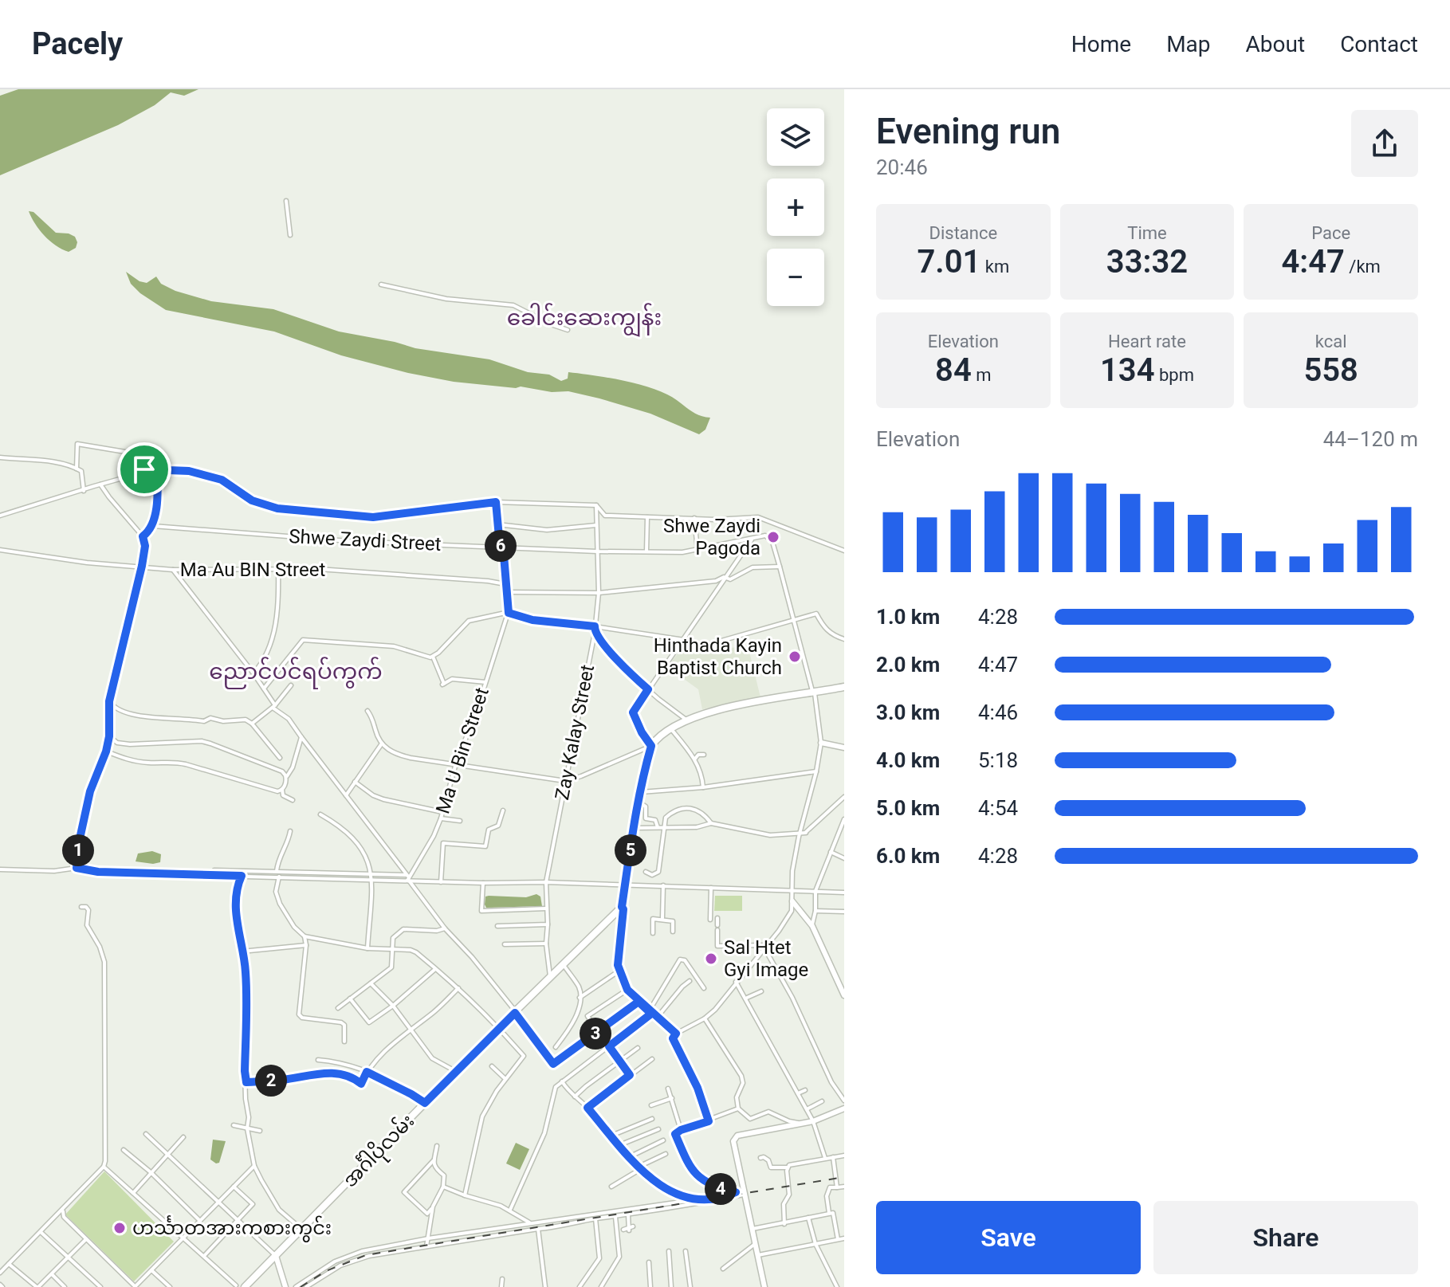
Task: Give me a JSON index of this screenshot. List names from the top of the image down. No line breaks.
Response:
{"streets":{"main road":["အင်္ဂါပိုလမ်း"],"street":["Shwe Zaydi Street","Ma Au BIN Street","Zay Kalay Street","Ma U Bin Street"]},"crossings":[["Shwe Zaydi Street","Zay Kalay Street"],["Shwe Zaydi Street","Ma U Bin Street"],["Ma Au BIN Street","Ma U Bin Street"],["Zay Kalay Street","အင်္ဂါပိုလမ်း"]],"districts":["ခေါင်းဆေးကျွန်း","ညောင်ပင်ရပ်ကွက်"],"places":["Shwe Zaydi Pagoda","Hinthada Kayin Baptist Church","Sal Htet Gyi Image","ဟင်္သာတအားကစားကွင်း"],"page":{"header":"Pacely","nav":["Home","Map","About","Contact"],"heading":["Evening run","20:46"],"map_buttons":["+","−"],"stats":[["Distance","7.01 km"],["Time","33:32"],["Pace","4:47 /km"],["Elevation","84 m"],["Heart rate","134 bpm"],["kcal","558"]],"chart":["Elevation","44–120 m"],"pins":["6","1","5","3","2","4"],"list":[{"name":"1.0 km","note":"4:28"},{"name":"2.0 km","note":"4:47"},{"name":"3.0 km","note":"4:46"},{"name":"4.0 km","note":"5:18"},{"name":"5.0 km","note":"4:54"},{"name":"6.0 km","note":"4:28"}],"buttons":["Save","Share"]}}
